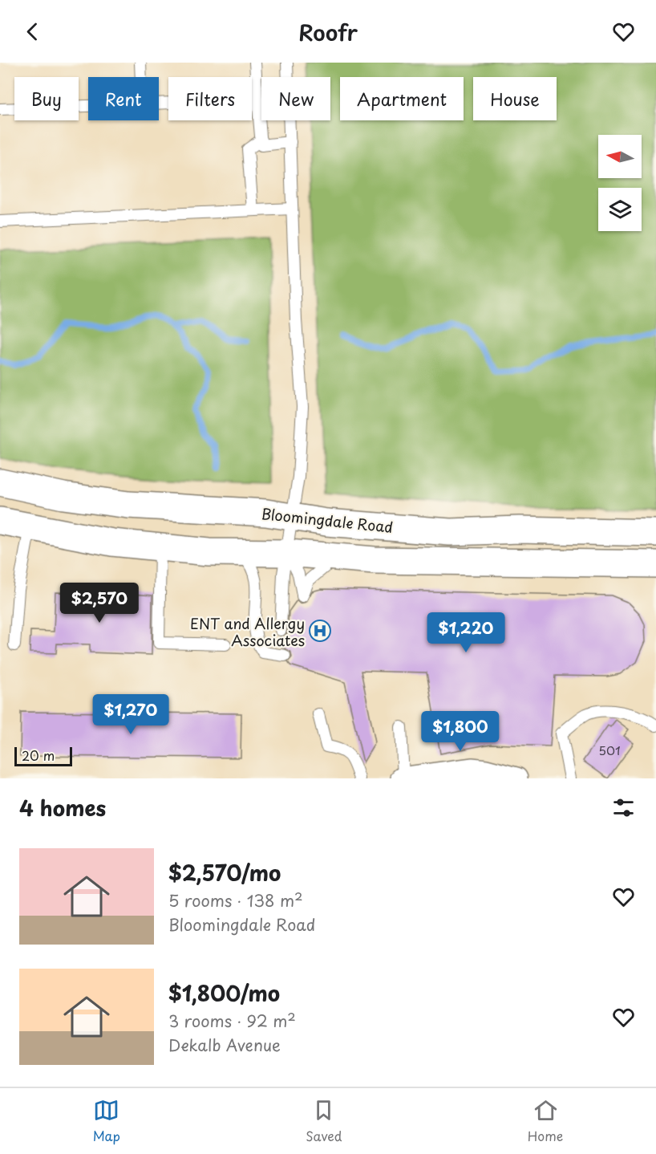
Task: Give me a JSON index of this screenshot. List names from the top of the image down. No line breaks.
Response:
{"streets":{"main road":["Bloomingdale Road"]},"places":{"hospital":["ENT and Allergy Associates"]},"house_numbers":["501"],"scale_bar":"20 m","north":"left","page":{"header":"Roofr","chip":["Buy","Rent","Filters","New","Apartment","House"],"price":["$2,570","$1,220","$1,270","$1,800"],"scale":"20 m","heading":"4 homes","list":[{"name":"$2,570/mo","note":"5 rooms · 138 m² · Bloomingdale Road"},{"name":"$1,800/mo","note":"3 rooms · 92 m² · Dekalb Avenue"}],"tabs":["Map","Saved","Home"]}}
